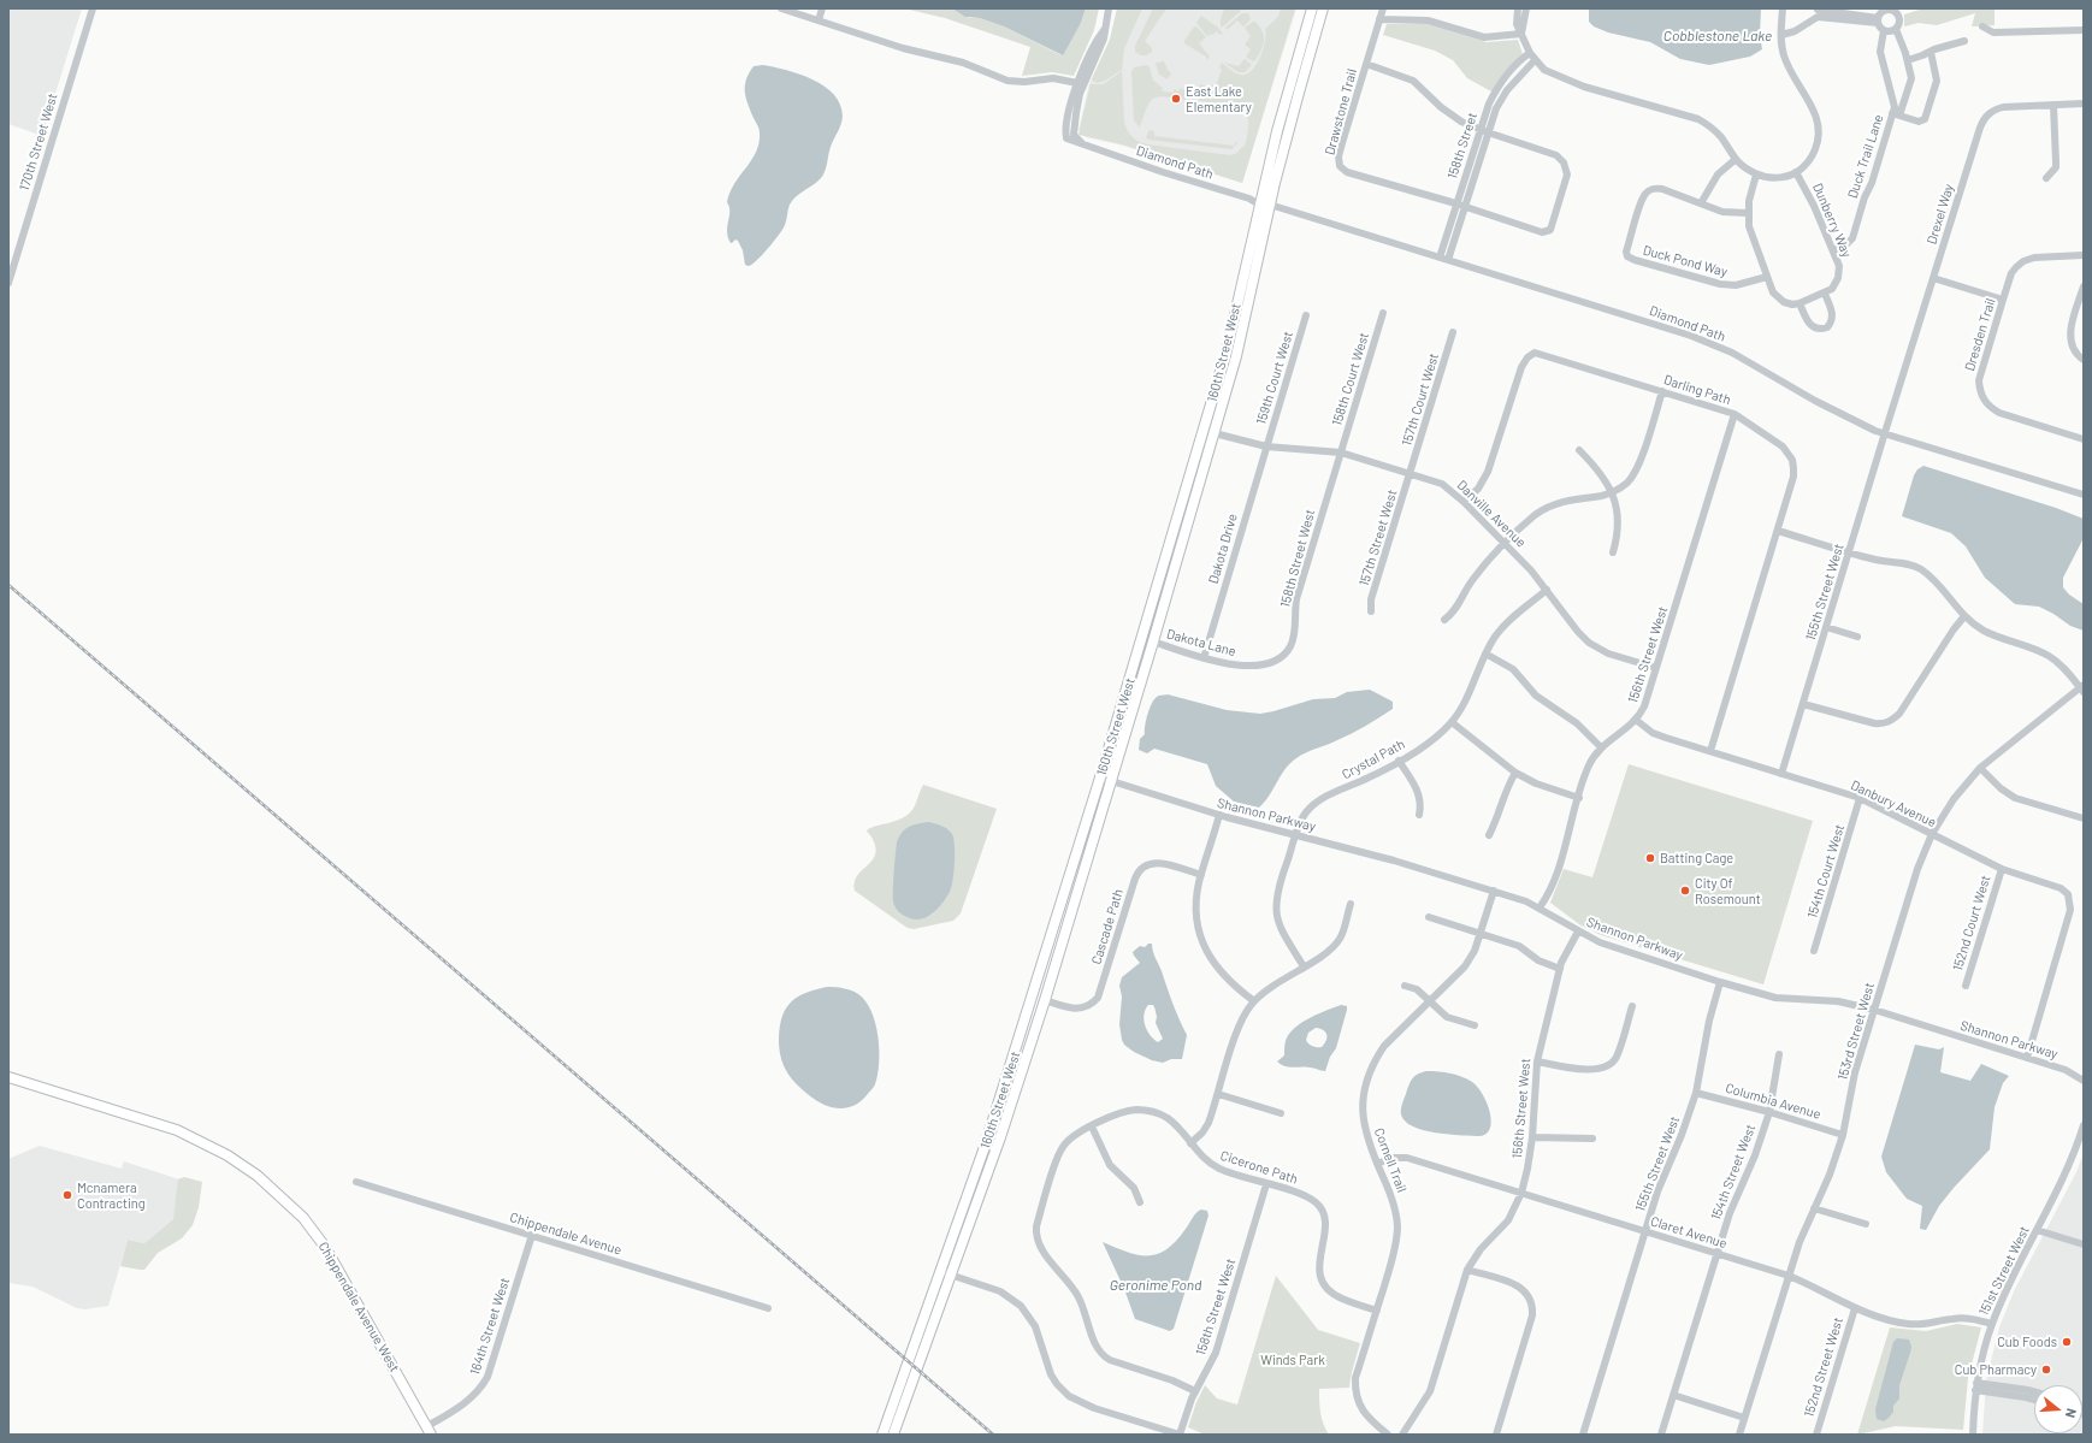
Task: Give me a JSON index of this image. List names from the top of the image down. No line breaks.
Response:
{"streets":{"main road":["160th Street West","Chippendale Avenue West"],"street":["Drawstone Trail","170th Street West","158th Street","Duck Trail Lane","Diamond Path","Drexel Way","Dunberry Way","Duck Pond Way","Dresden Trail","159th Court West","158th Court West","Darling Path","157th Court West","Danville Avenue","157th Street West","Dakota Drive","158th Street West","155th Street West","Dakota Lane","156th Street West","Crystal Path","Danbury Avenue","Shannon Parkway","154th Court West","152nd Court West","Cascade Path","153rd Street West","Columbia Avenue","Cornell Trail","Cicerone Path","154th Street West","Claret Avenue","Chippendale Avenue","151st Street West","164th Street West","152nd Street West"]},"crossings":[["Drawstone Trail","158th Street"],["158th Street","Diamond Path"],["Duck Trail Lane","Dunberry Way"],["Diamond Path","160th Street West"],["Diamond Path","155th Street West"],["Drexel Way","155th Street West"],["160th Street West","Danville Avenue"],["160th Street West","Dakota Lane"],["160th Street West","Shannon Parkway"],["160th Street West","Cascade Path"],["159th Court West","Danville Avenue"],["159th Court West","Dakota Drive"],["158th Court West","Danville Avenue"],["158th Court West","158th Street West"],["Darling Path","Danville Avenue"],["Darling Path","156th Street West"],["Darling Path","Danbury Avenue"],["157th Court West","Danville Avenue"],["157th Court West","157th Street West"],["Danville Avenue","157th Street West"],["Danville Avenue","Dakota Drive"],["Danville Avenue","158th Street West"],["Danville Avenue","156th Street West"],["Danville Avenue","Crystal Path"],["Dakota Drive","Dakota Lane"],["158th Street West","Dakota Lane"],["158th Street West","Cicerone Path"],["155th Street West","Danbury Avenue"],["155th Street West","Shannon Parkway"],["155th Street West","Columbia Avenue"],["155th Street West","Claret Avenue"],["156th Street West","Danbury Avenue"],["156th Street West","Shannon Parkway"],["156th Street West","Claret Avenue"],["Crystal Path","Shannon Parkway"],["Danbury Avenue","Shannon Parkway"],["Danbury Avenue","154th Court West"],["Danbury Avenue","152nd Court West"],["Danbury Avenue","153rd Street West"],["Shannon Parkway","153rd Street West"],["Shannon Parkway","Cornell Trail"],["153rd Street West","Columbia Avenue"],["153rd Street West","Claret Avenue"],["Columbia Avenue","154th Street West"],["Cornell Trail","Cicerone Path"],["Cornell Trail","Claret Avenue"],["154th Street West","Claret Avenue"],["Claret Avenue","151st Street West"],["Claret Avenue","152nd Street West"],["Chippendale Avenue","164th Street West"],["Chippendale Avenue West","164th Street West"]],"water":["Cobblestone Lake","Geronime Pond"],"parks":["Winds Park"],"places":["East Lake Elementary","Batting Cage","City Of Rosemount","Mcnamera Contracting","Cub Foods","Cub Pharmacy"],"north":"right"}
